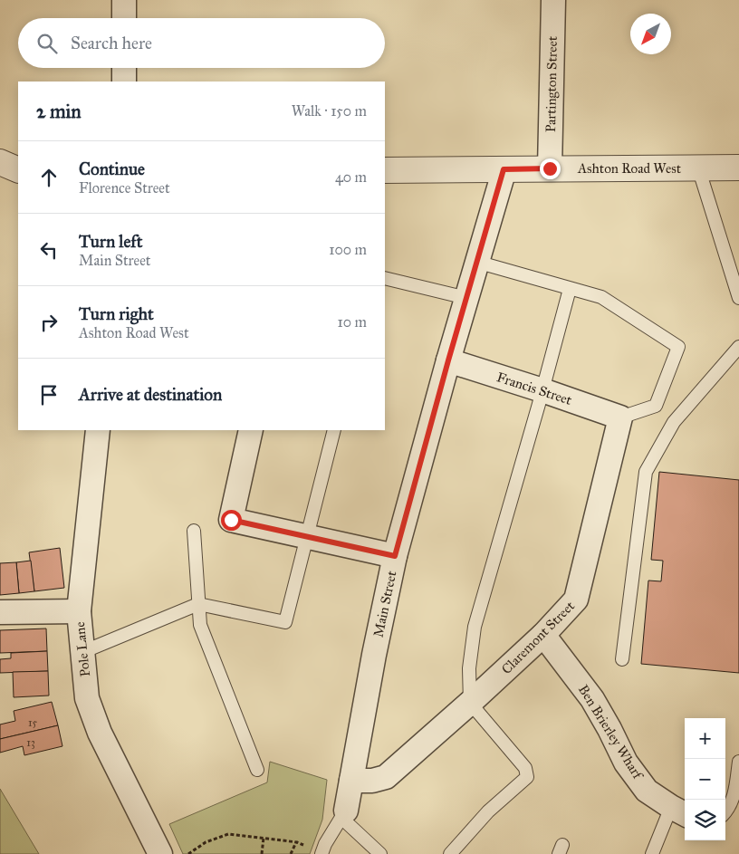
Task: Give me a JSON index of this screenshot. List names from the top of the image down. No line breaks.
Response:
{"streets":{"street":["Partington Street","Ashton Road West","Francis Street","Main Street","Claremont Street","Pole Lane","Ben Brierley Wharf"]},"crossings":[["Partington Street","Ashton Road West"],["Ashton Road West","Main Street"],["Francis Street","Main Street"],["Francis Street","Claremont Street"],["Main Street","Claremont Street"],["Claremont Street","Ben Brierley Wharf"]],"house_numbers":["15","13"],"north":"bottom left","page":{"search":"Search here","heading":["2 min","Walk · 150 m"],"list":[["Continue","Florence Street","40 m"],["Turn left","Main Street","100 m"],["Turn right","Ashton Road West","10 m"],"Arrive at destination"],"map_buttons":["+","−"]}}
